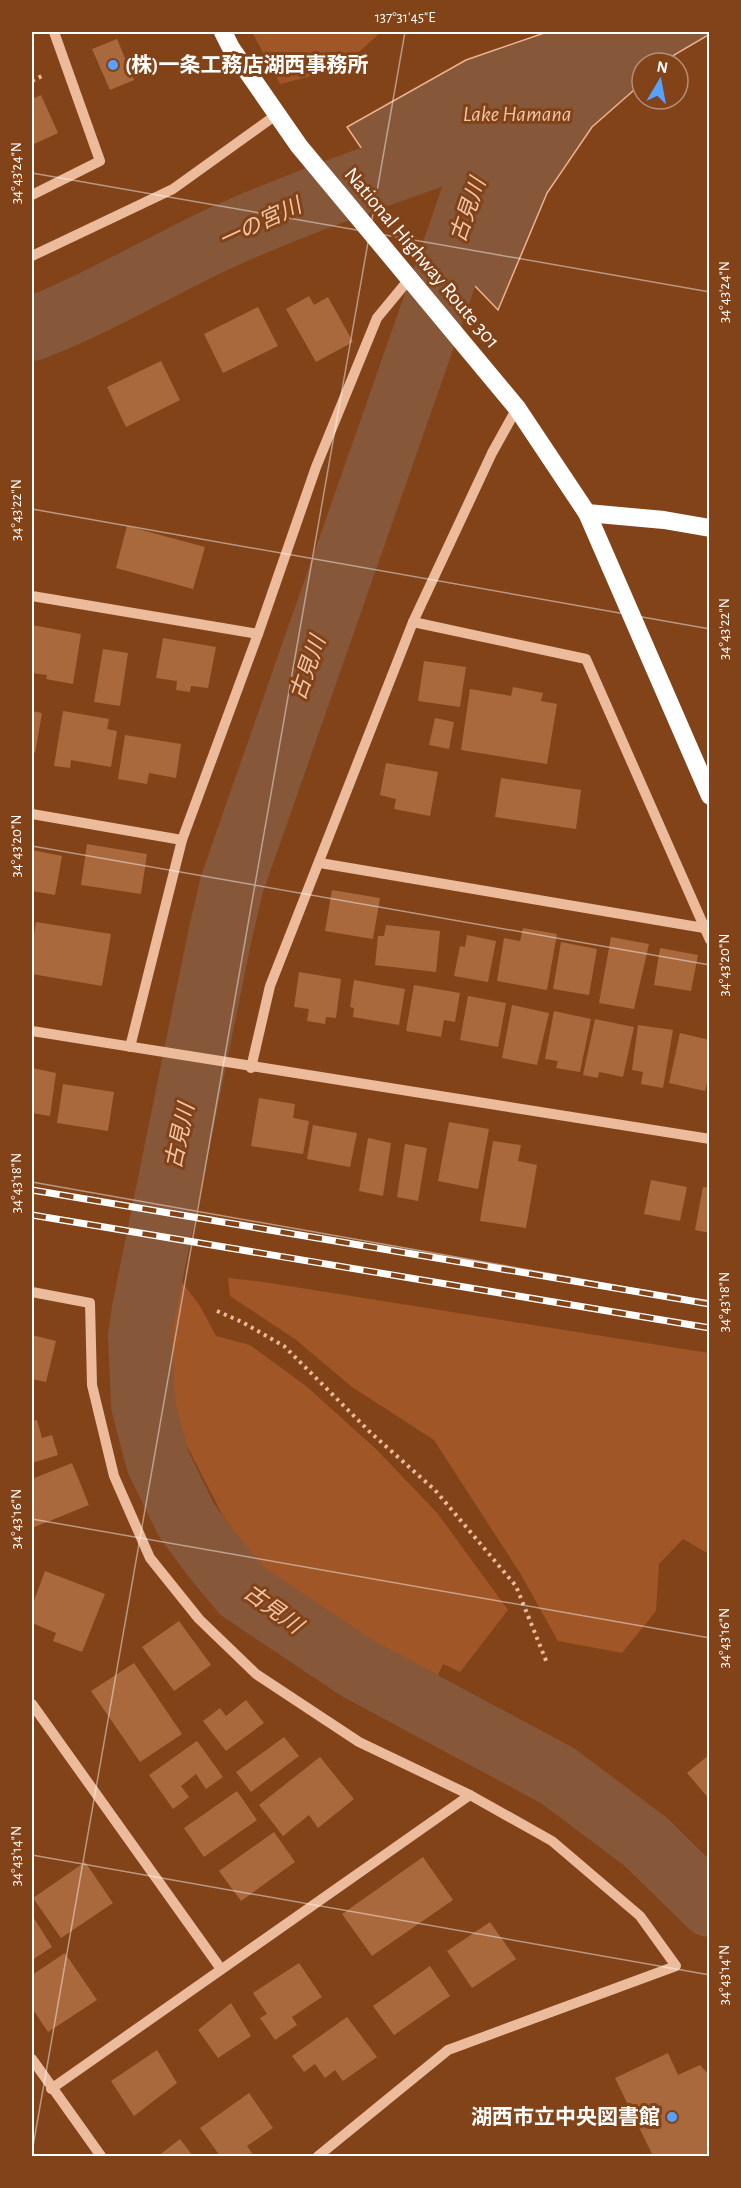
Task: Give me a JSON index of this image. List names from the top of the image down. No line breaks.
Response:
{"streets":{"highway":["National Highway Route 301"]},"water":["Lake Hamana","古見川","一の宮川"],"places":["(株)一条工務店湖西事務所","湖西市立中央図書館"],"north":"top","coordinates":["137°31'45\"E","34°43'24\"N","34°43'22\"N","34°43'20\"N","34°43'18\"N","34°43'16\"N","34°43'14\"N"]}
